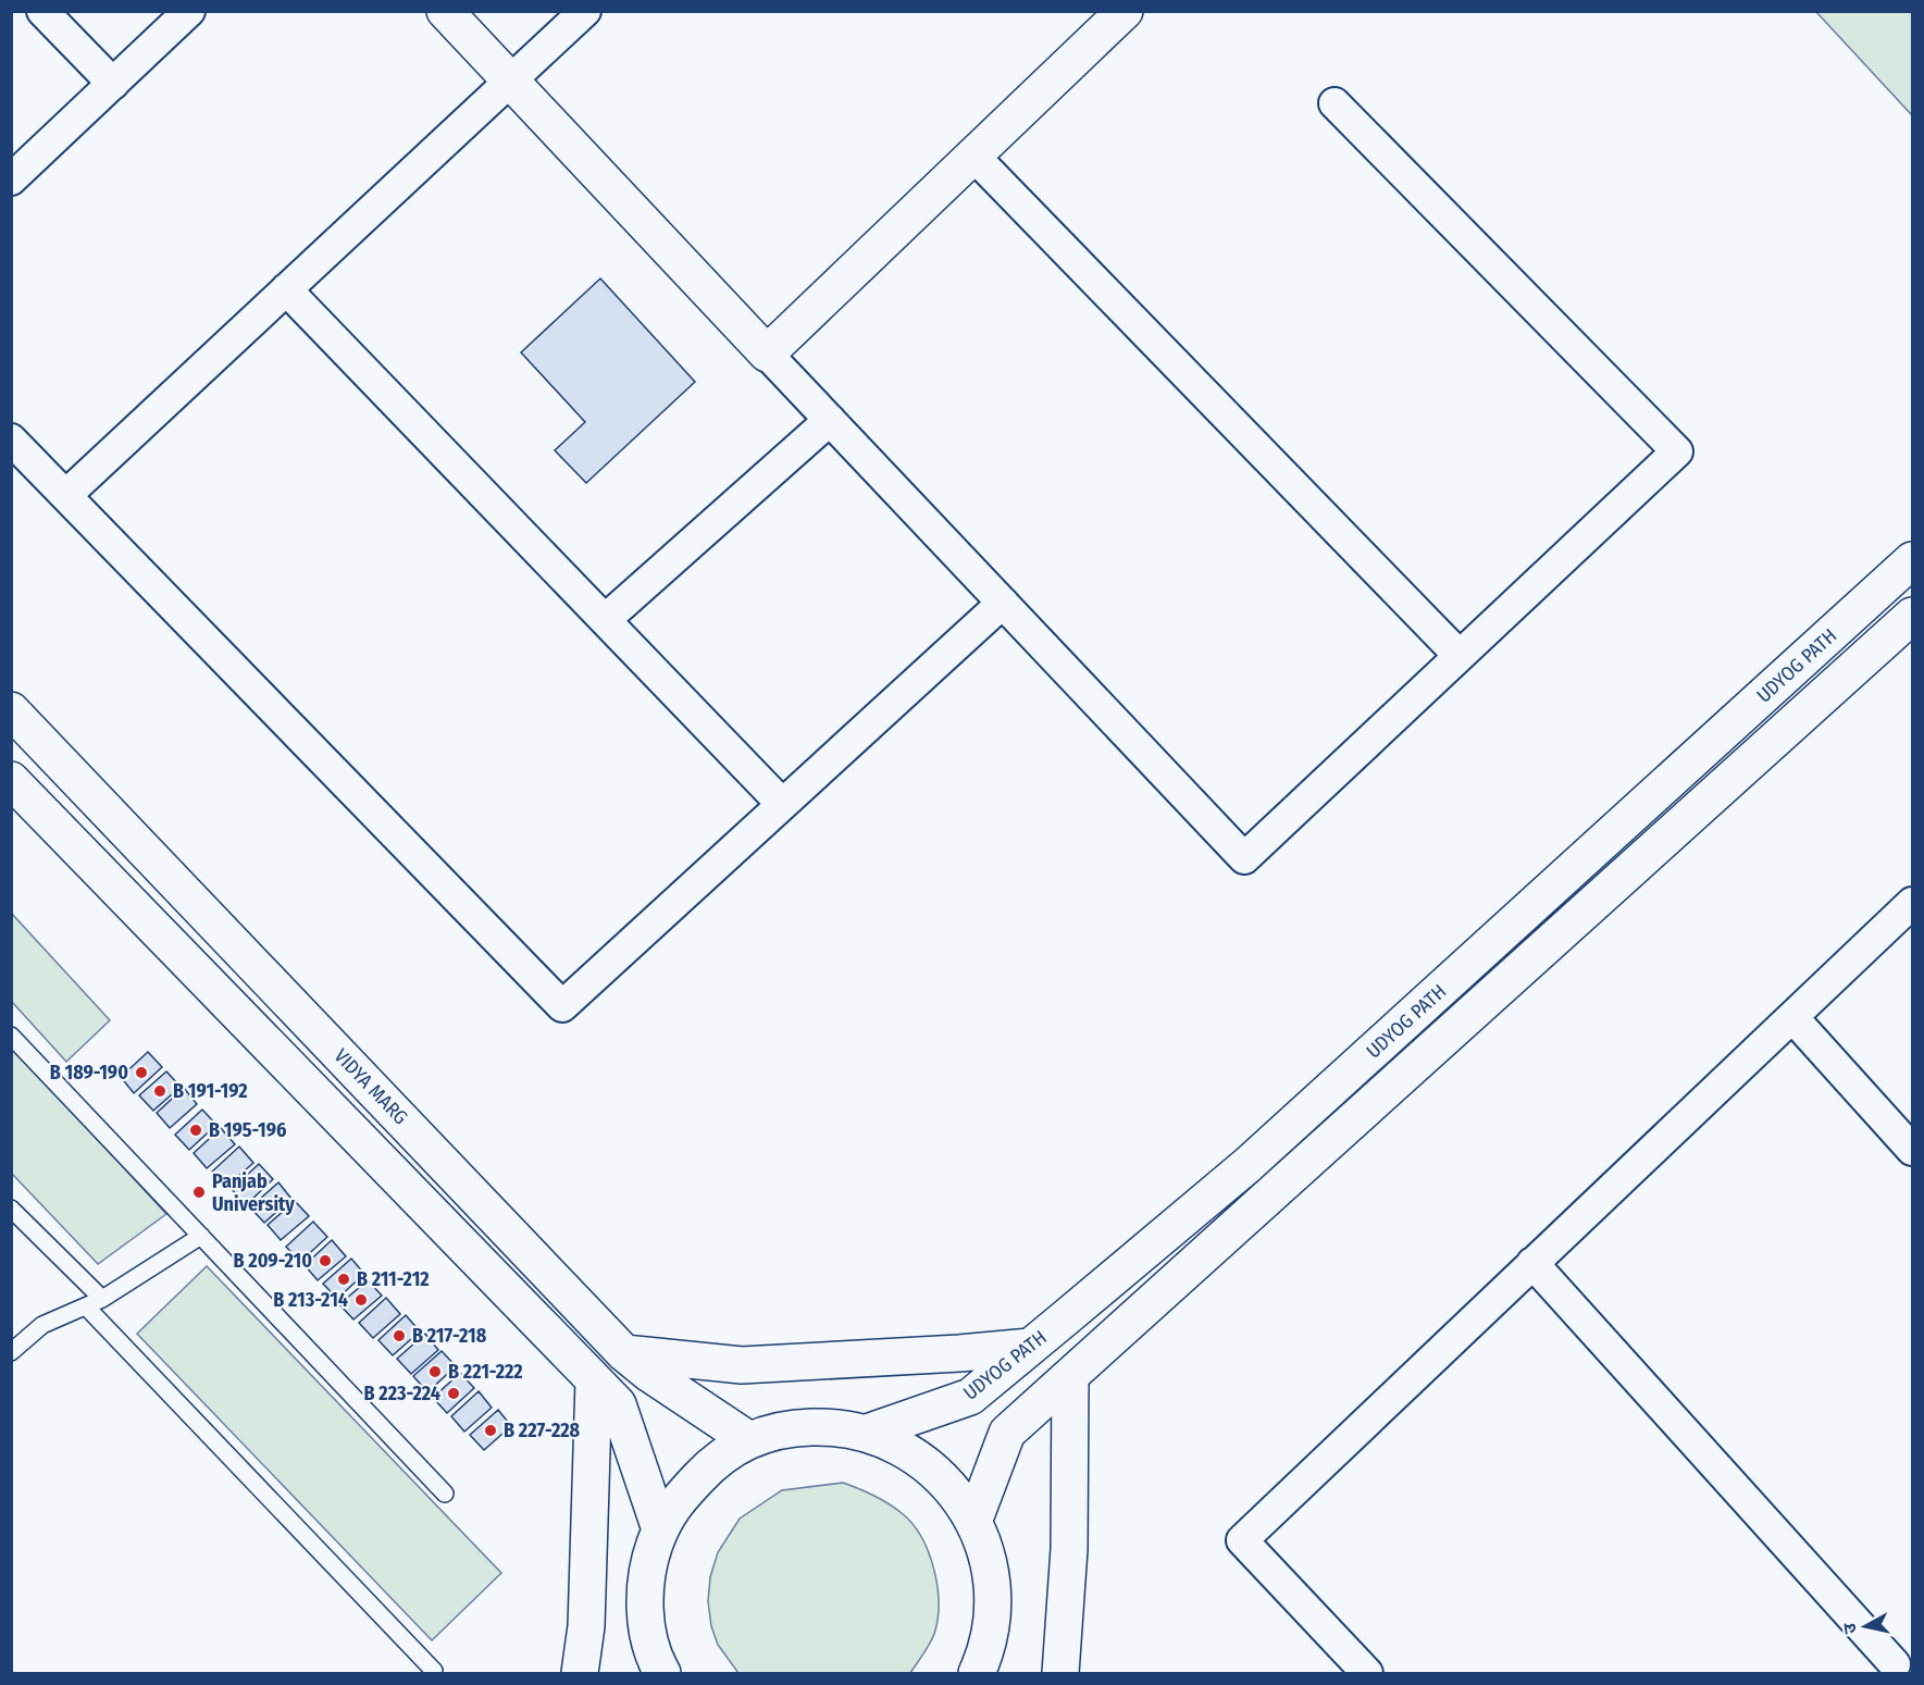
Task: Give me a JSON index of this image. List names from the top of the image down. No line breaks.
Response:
{"streets":{"main road":["UDYOG PATH","VIDYA MARG"]},"places":["B 189-190","B 191-192","B 195-196","Panjab University","B 209-210","B 211-212","B 213-214","B 217-218","B 221-222","B 223-224","B 227-228"],"north":"left"}
